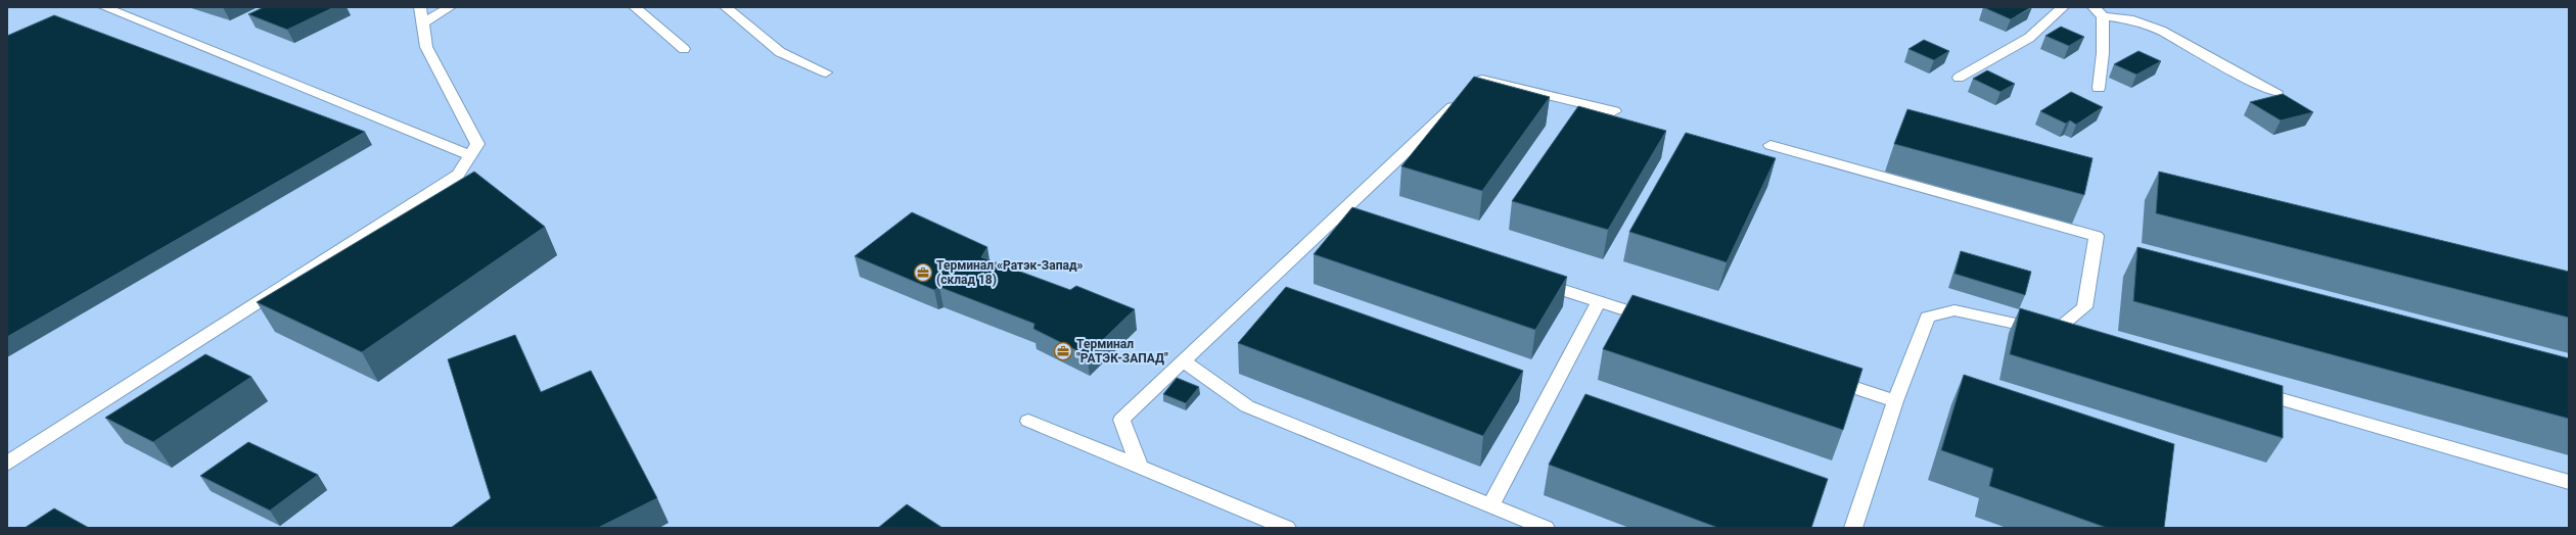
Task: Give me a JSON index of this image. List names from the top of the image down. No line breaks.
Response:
{"places":{"office":["Терминал «Ратэк-Запад» (склад 18)","Терминал \"РАТЭК-ЗАПАД\""]}}
